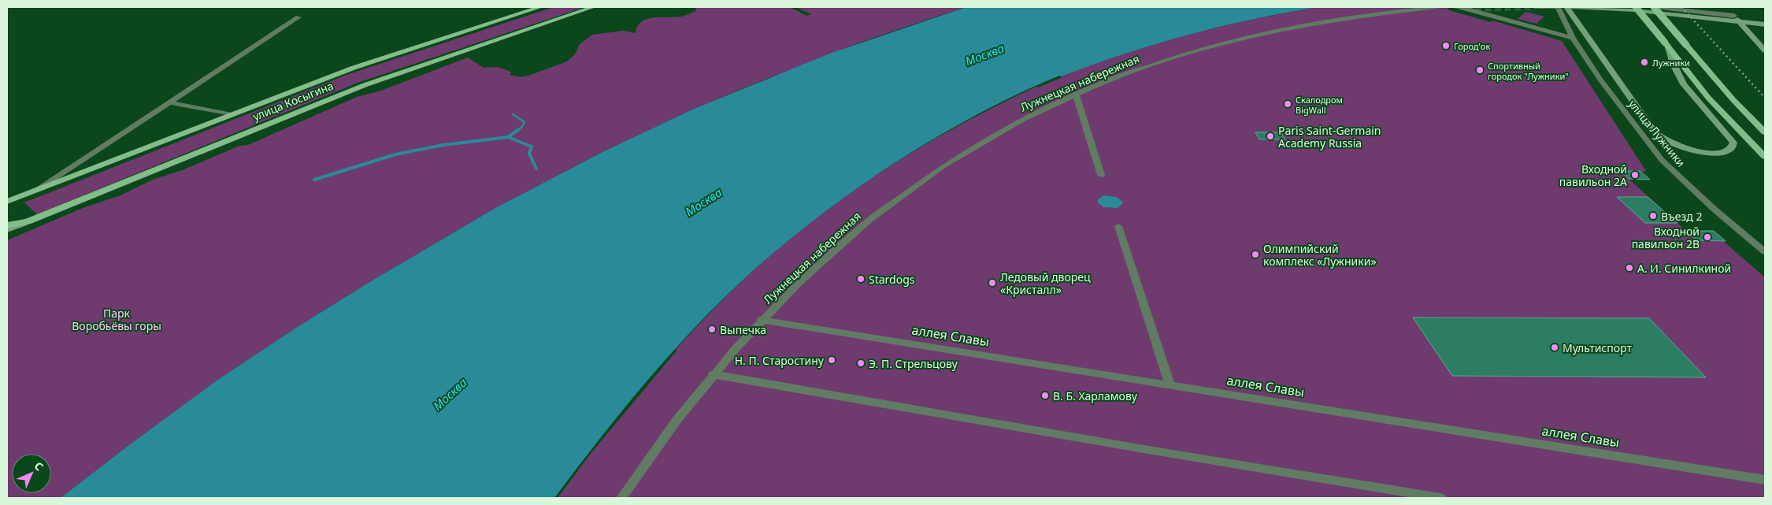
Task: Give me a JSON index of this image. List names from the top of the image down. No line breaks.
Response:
{"streets":{"main road":["улица Косыгина"],"street":["Лужнецкая набережная","улица Лужники","аллея Славы"]},"crossings":[["Лужнецкая набережная","аллея Славы"]],"water":["Москва"],"parks":["Парк Воробьёвы горы"],"places":["Город'ок","Лужники","Спортивный городок \"Лужники\"","Скалодром BigWall","Paris Saint-Germain Academy Russia","Входной павильон 2A","Въезд 2","Входной павильон 2B","Олимпийский комплекс «Лужники»","А. И. Синилкиной","Stardogs","Ледовый дворец «Кристалл»","Выпечка","Мультиспорт","Н. П. Старостину","Э. П. Стрельцову","В. Б. Харламову"],"north":"top right"}
